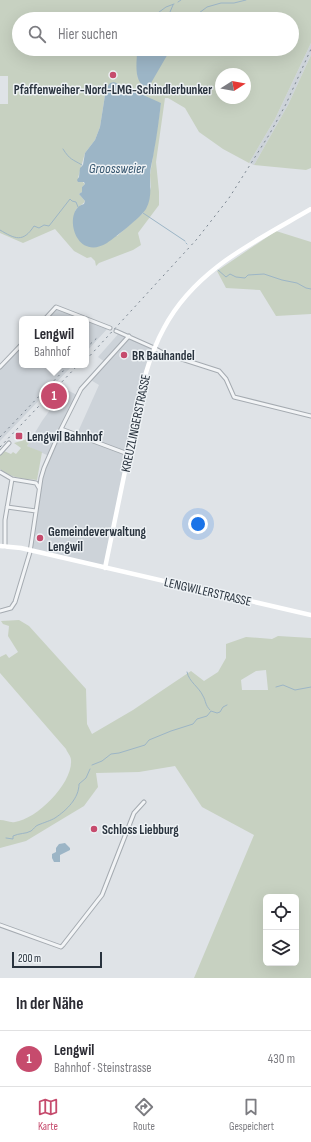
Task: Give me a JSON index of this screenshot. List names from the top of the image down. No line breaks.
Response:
{"streets":{"street":["KREUZLINGERSTRASSE","LENGWILERSTRASSE"]},"crossings":[["KREUZLINGERSTRASSE","LENGWILERSTRASSE"]],"water":["Groossweier"],"places":{"other":["Pfaffenweiher-Nord-LMG-Schindlerbunker","BR Bauhandel","Gemeindeverwaltung Lengwil","Schloss Liebburg"],"transit":["Lengwil Bahnhof"]},"scale_bar":"200 m","north":"right","page":{"search":"Hier suchen","popup":["Lengwil","Bahnhof"],"pins":"1","scale":"200 m","heading":"In der Nähe","list":[{"mark":"1","name":"Lengwil","note":"Bahnhof · Steinstrasse","value":"430 m"}],"nav":["Karte","Route","Gespeichert"]}}
